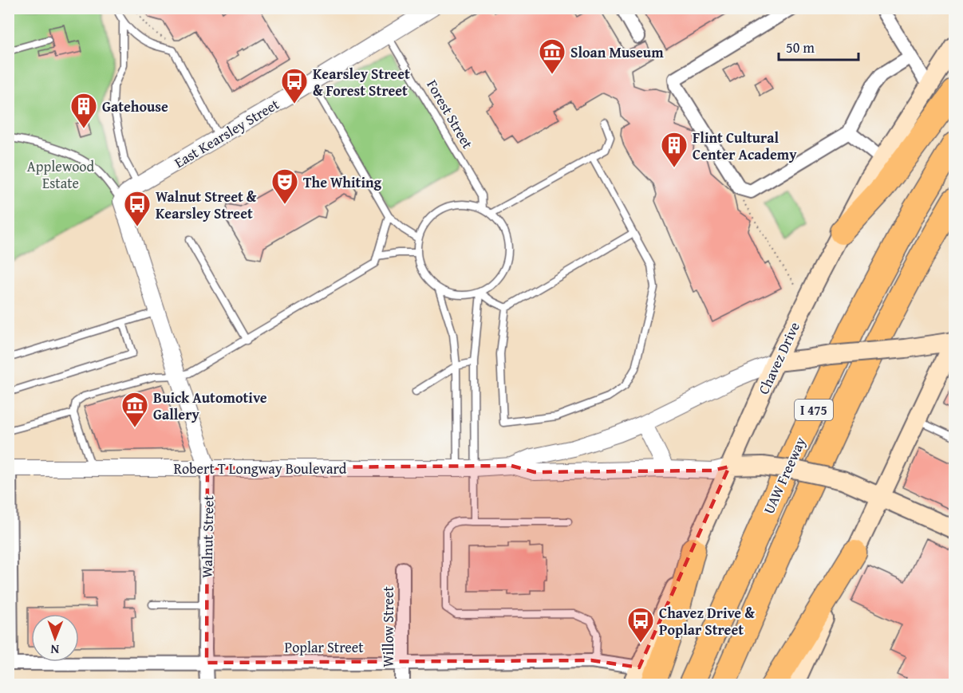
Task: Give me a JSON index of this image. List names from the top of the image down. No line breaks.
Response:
{"streets":{"highway":["I 475","UAW Freeway"],"main road":["Chavez Drive","Robert T Longway Boulevard"],"street":["East Kearsley Street","Walnut Street","Willow Street","Poplar Street"],"lane":["Forest Street"]},"crossings":[["Forest Street","East Kearsley Street"],["East Kearsley Street","Walnut Street"],["Chavez Drive","Robert T Longway Boulevard"],["Robert T Longway Boulevard","Walnut Street"],["Walnut Street","Poplar Street"],["Willow Street","Poplar Street"]],"parks":["Applewood Estate"],"places":{"museum":["Sloan Museum","Buick Automotive Gallery"],"bus stop":["Kearsley Street & Forest Street","Walnut Street & Kearsley Street","Chavez Drive & Poplar Street"],"building":["Gatehouse","Flint Cultural Center Academy"],"theatre":["The Whiting"]},"scale_bar":"50 m","north":"bottom"}
